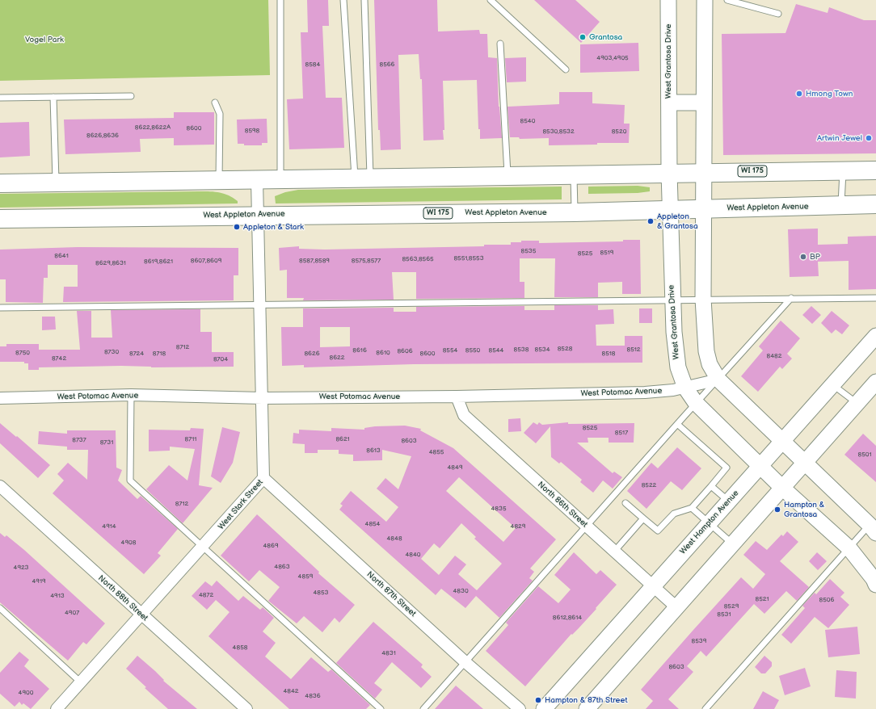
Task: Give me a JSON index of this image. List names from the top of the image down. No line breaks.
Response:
{"streets":{"main road":["WI 175","West Appleton Avenue"],"street":["West Grantosa Drive","West Potomac Avenue","West Stark Street","North 86th Street","West Hampton Avenue","North 87th Street","North 88th Street"]},"crossings":[["West Grantosa Drive","WI 175"],["West Grantosa Drive","West Appleton Avenue"],["West Grantosa Drive","West Potomac Avenue"],["West Grantosa Drive","West Hampton Avenue"],["WI 175","West Stark Street"],["West Appleton Avenue","West Stark Street"],["West Potomac Avenue","West Stark Street"],["West Potomac Avenue","North 86th Street"],["West Stark Street","North 87th Street"],["West Stark Street","North 88th Street"],["North 86th Street","West Hampton Avenue"]],"parks":["Vogel Park"],"places":["Grantosa","Hmong Town","Artwin Jewel","Appleton & Grantosa","Appleton & Stark","BP","Hampton & Grantosa","Hampton & 87th Street"],"house_numbers":["4903,4905","8584","8566","8540","8622,8622A","8600","8598","8530,8532","8520","8626,8636","8535","8519","8525","8641","8551,8553","8563,8565","8607,8609","8587,8589","8575,8577","8619,8621","8629,8631","8712","8528","8538","8534","8512","8616","8554","8550","8544","8606","8730","8750","8610","8724","8718","8626","8600","8518","8482","8622","8742","8704","8525","8517","8711","8621","8737","8603","8731","8613","4855","8501","4849","8522","8712","4835","4854","4914","4829","4848","4908","4869","4840","4863","4923","4859","4919","4830","4853","4872","4913","8521","8506","8529","4907","8531","8612,8614","8539","4858","4831","8603","4842","4900","4836"]}
